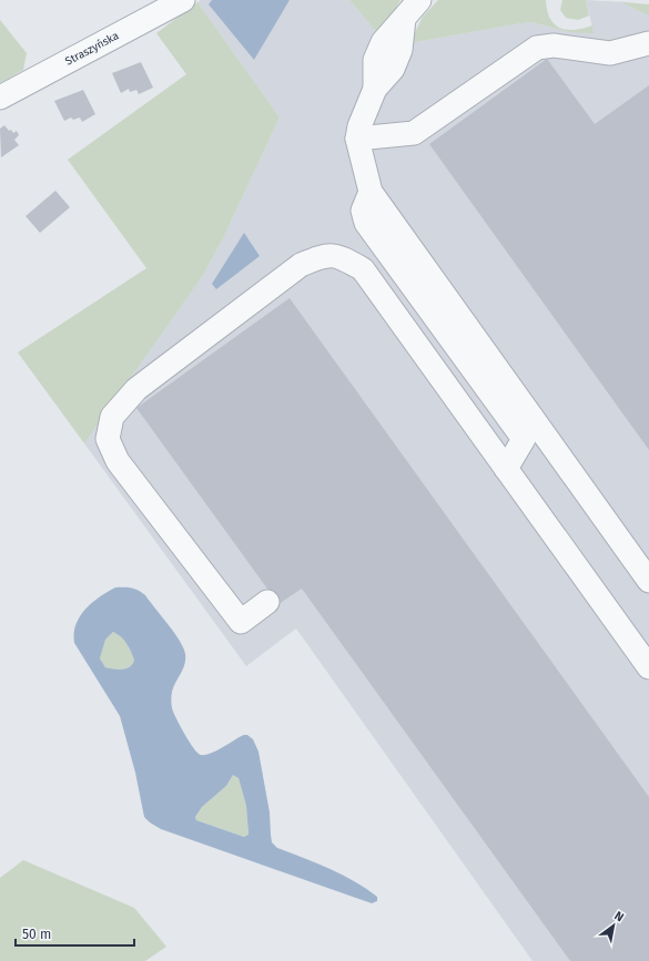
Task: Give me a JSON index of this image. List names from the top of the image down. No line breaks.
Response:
{"streets":{"street":["Straszyńska"]},"scale_bar":"50 m","north":"top right"}
